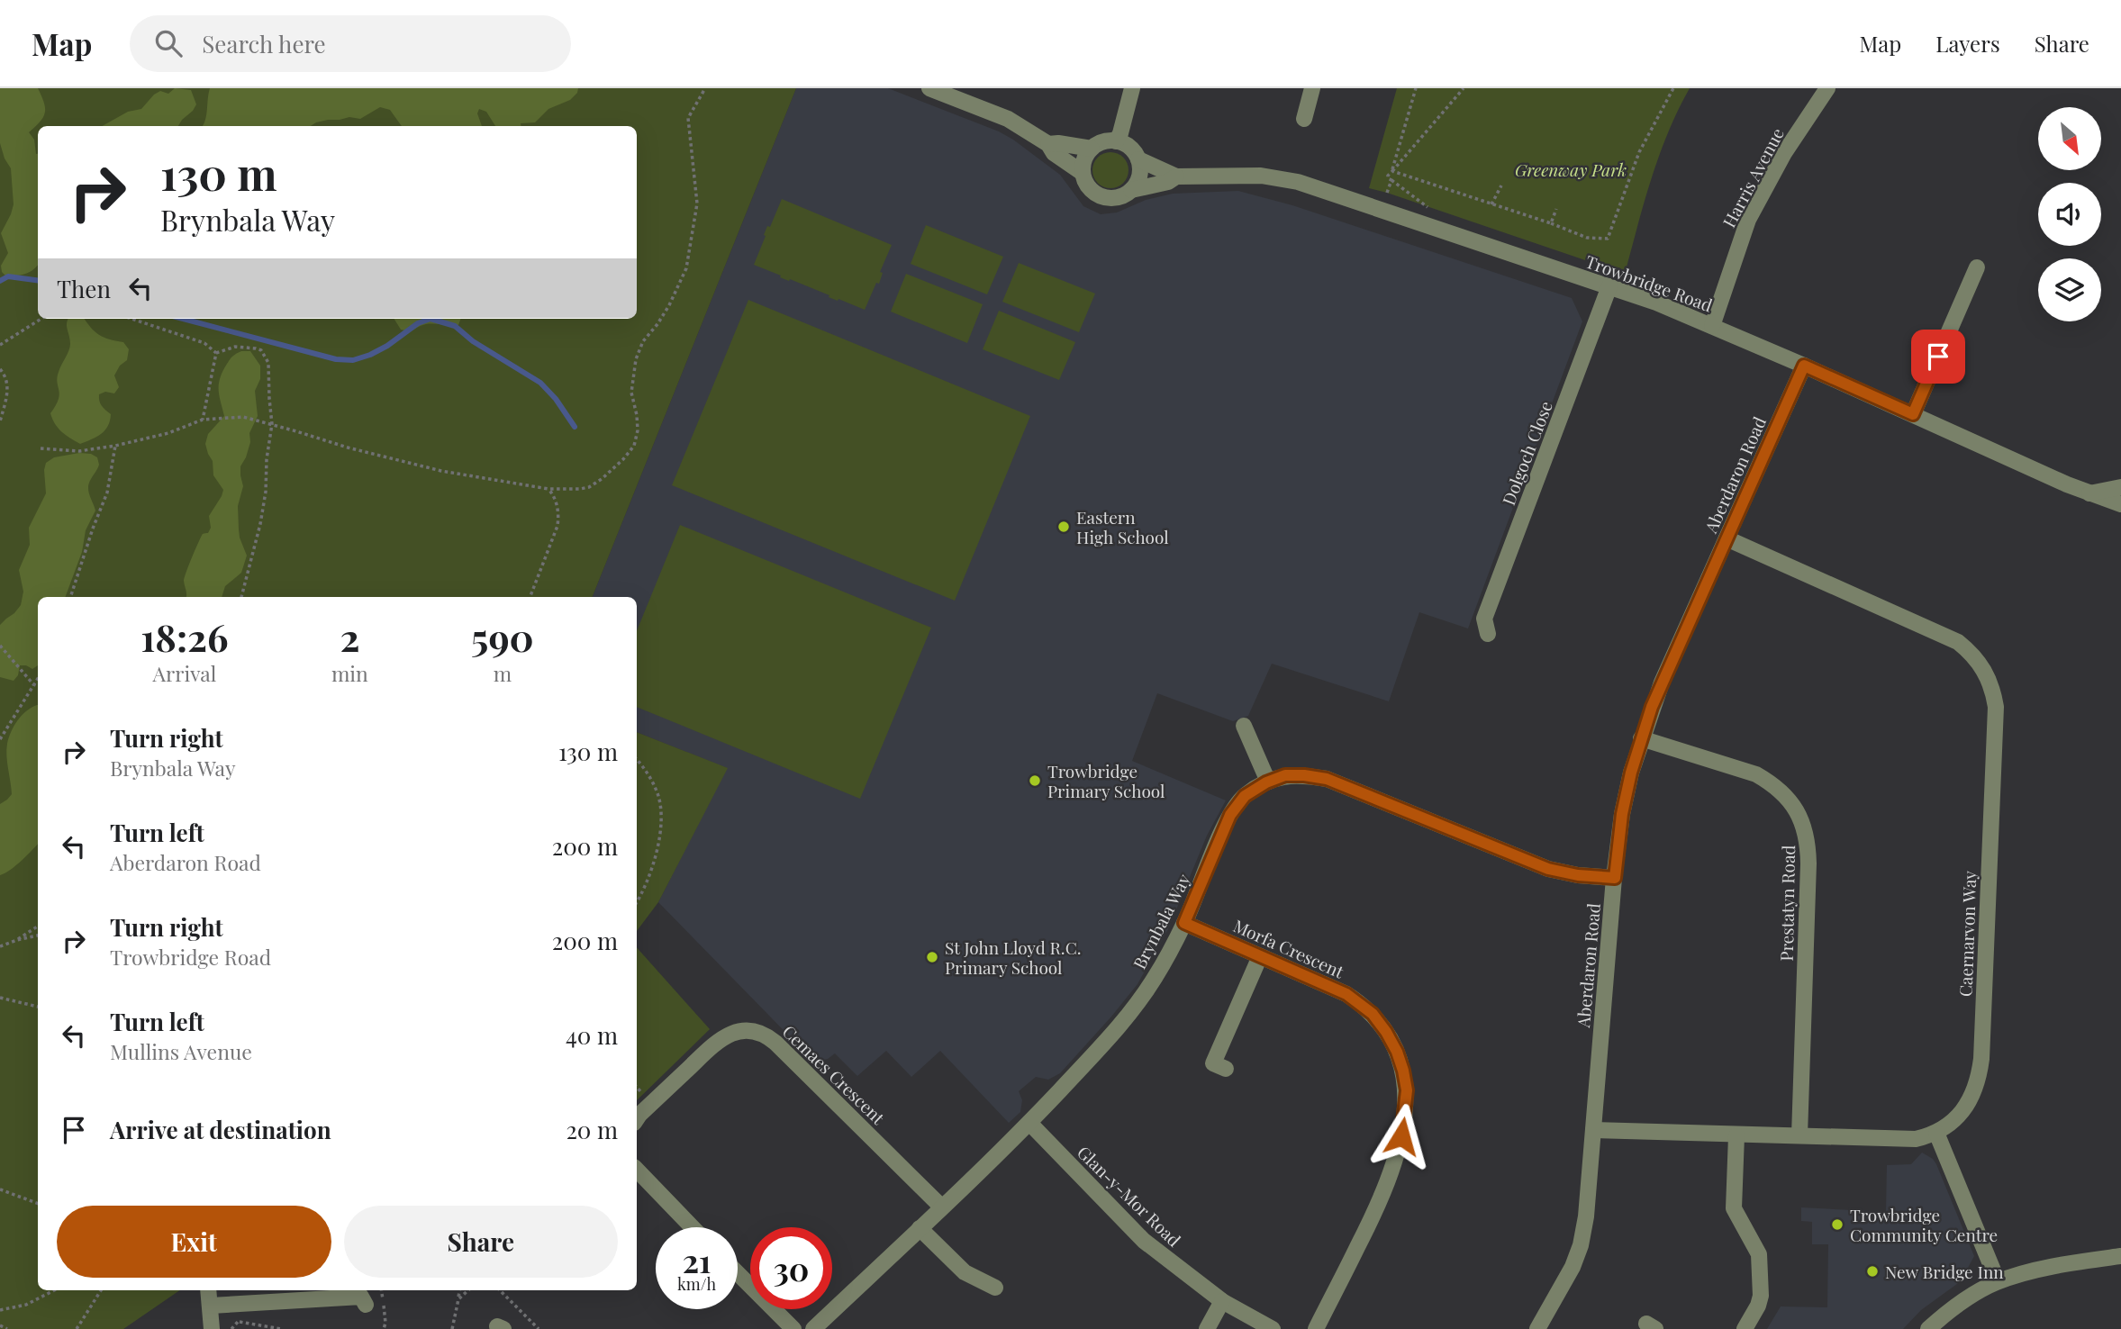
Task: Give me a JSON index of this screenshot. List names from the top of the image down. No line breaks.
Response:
{"streets":{"street":["Harris Avenue","Trowbridge Road","Dolgoch Close","Aberdaron Road","Prestatyn Road","Brynbala Way","Caernarvon Way","Morfa Crescent","Cemaes Crescent","Glan-y-Mor Road"]},"crossings":[["Harris Avenue","Trowbridge Road"],["Trowbridge Road","Dolgoch Close"],["Trowbridge Road","Aberdaron Road"],["Aberdaron Road","Prestatyn Road"],["Aberdaron Road","Brynbala Way"],["Aberdaron Road","Caernarvon Way"],["Prestatyn Road","Caernarvon Way"],["Brynbala Way","Morfa Crescent"],["Brynbala Way","Cemaes Crescent"],["Brynbala Way","Glan-y-Mor Road"]],"parks":["Greenway Park"],"places":["Eastern High School","Trowbridge Primary School","St John Lloyd R.C. Primary School","Trowbridge Community Centre","New Bridge Inn"],"north":"bottom right","page":{"header":"Map","search":"Search here","nav":["Map","Layers","Share"],"turn":["130 m","Brynbala Way"],"then":"Then","eta":["18:26","Arrival","2","min","590","m"],"list":[{"name":"Turn right","note":"Brynbala Way","value":"130 m"},{"name":"Turn left","note":"Aberdaron Road","value":"200 m"},{"name":"Turn right","note":"Trowbridge Road","value":"200 m"},{"name":"Turn left","note":"Mullins Avenue","value":"40 m"},{"name":"Arrive at destination","value":"20 m"}],"buttons":["Exit","Share"],"speed":"21 km/h","limit":"30"}}
